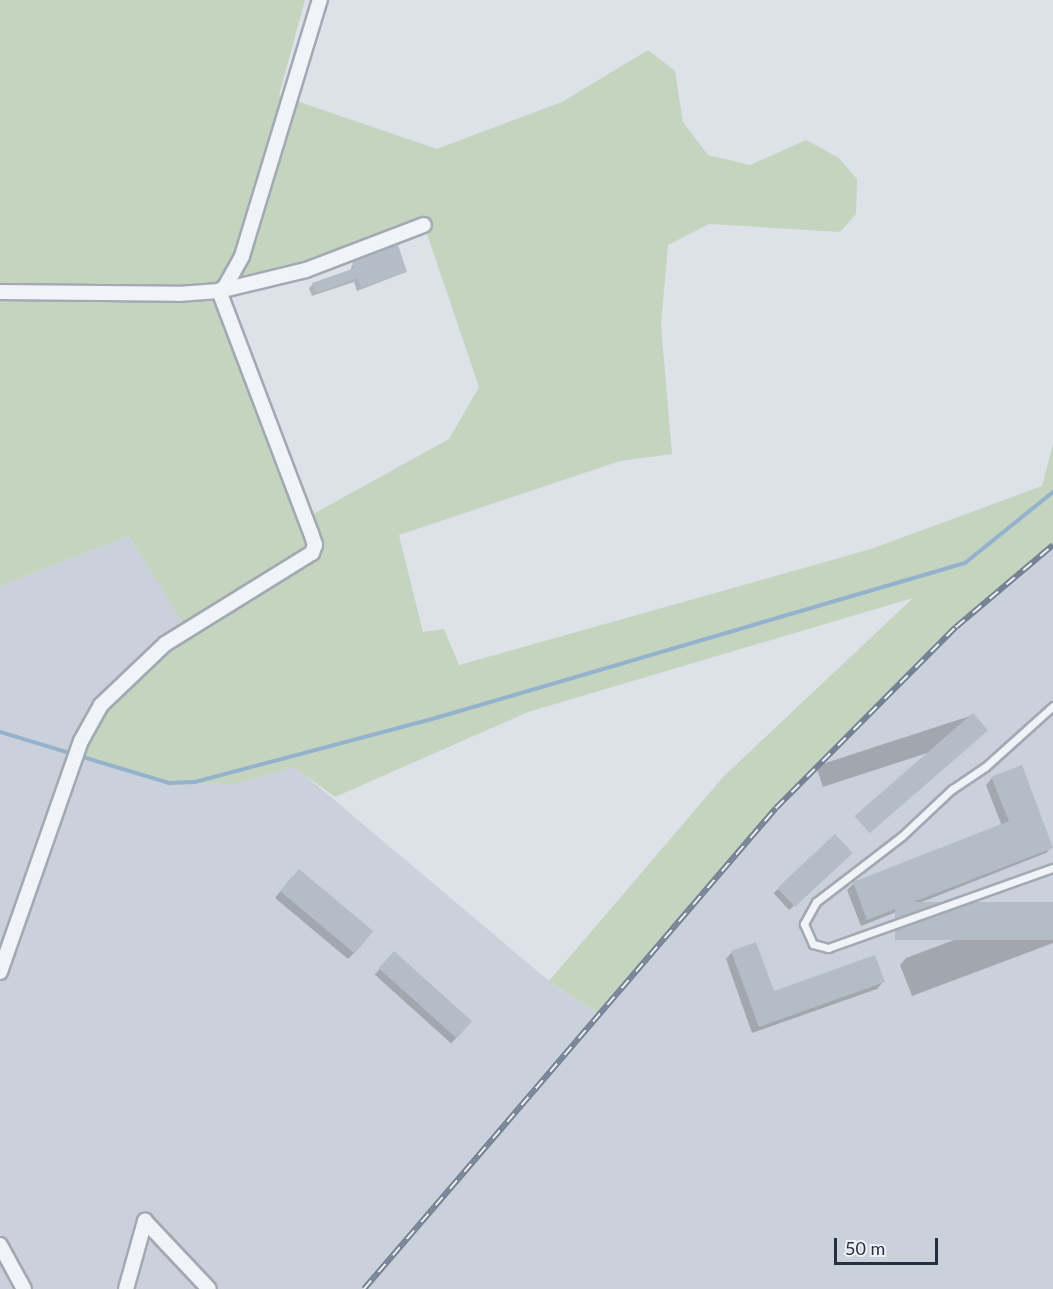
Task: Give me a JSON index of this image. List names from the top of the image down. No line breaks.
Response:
{"scale_bar":"50 m"}
